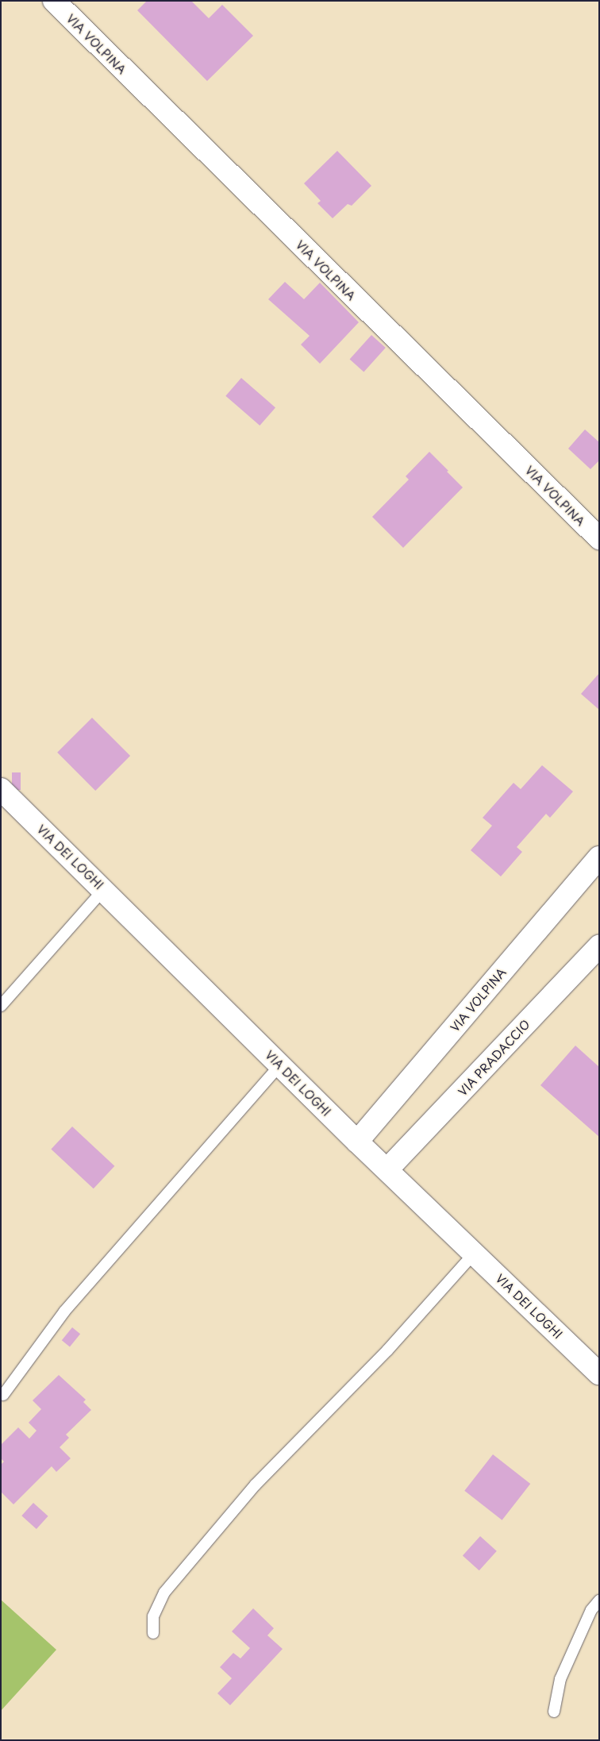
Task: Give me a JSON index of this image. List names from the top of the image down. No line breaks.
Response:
{"streets":{"street":["VIA VOLPINA","VIA DEI LOGHI","VIA PRADACCIO"]},"crossings":[["VIA VOLPINA","VIA DEI LOGHI"],["VIA DEI LOGHI","VIA PRADACCIO"]]}
